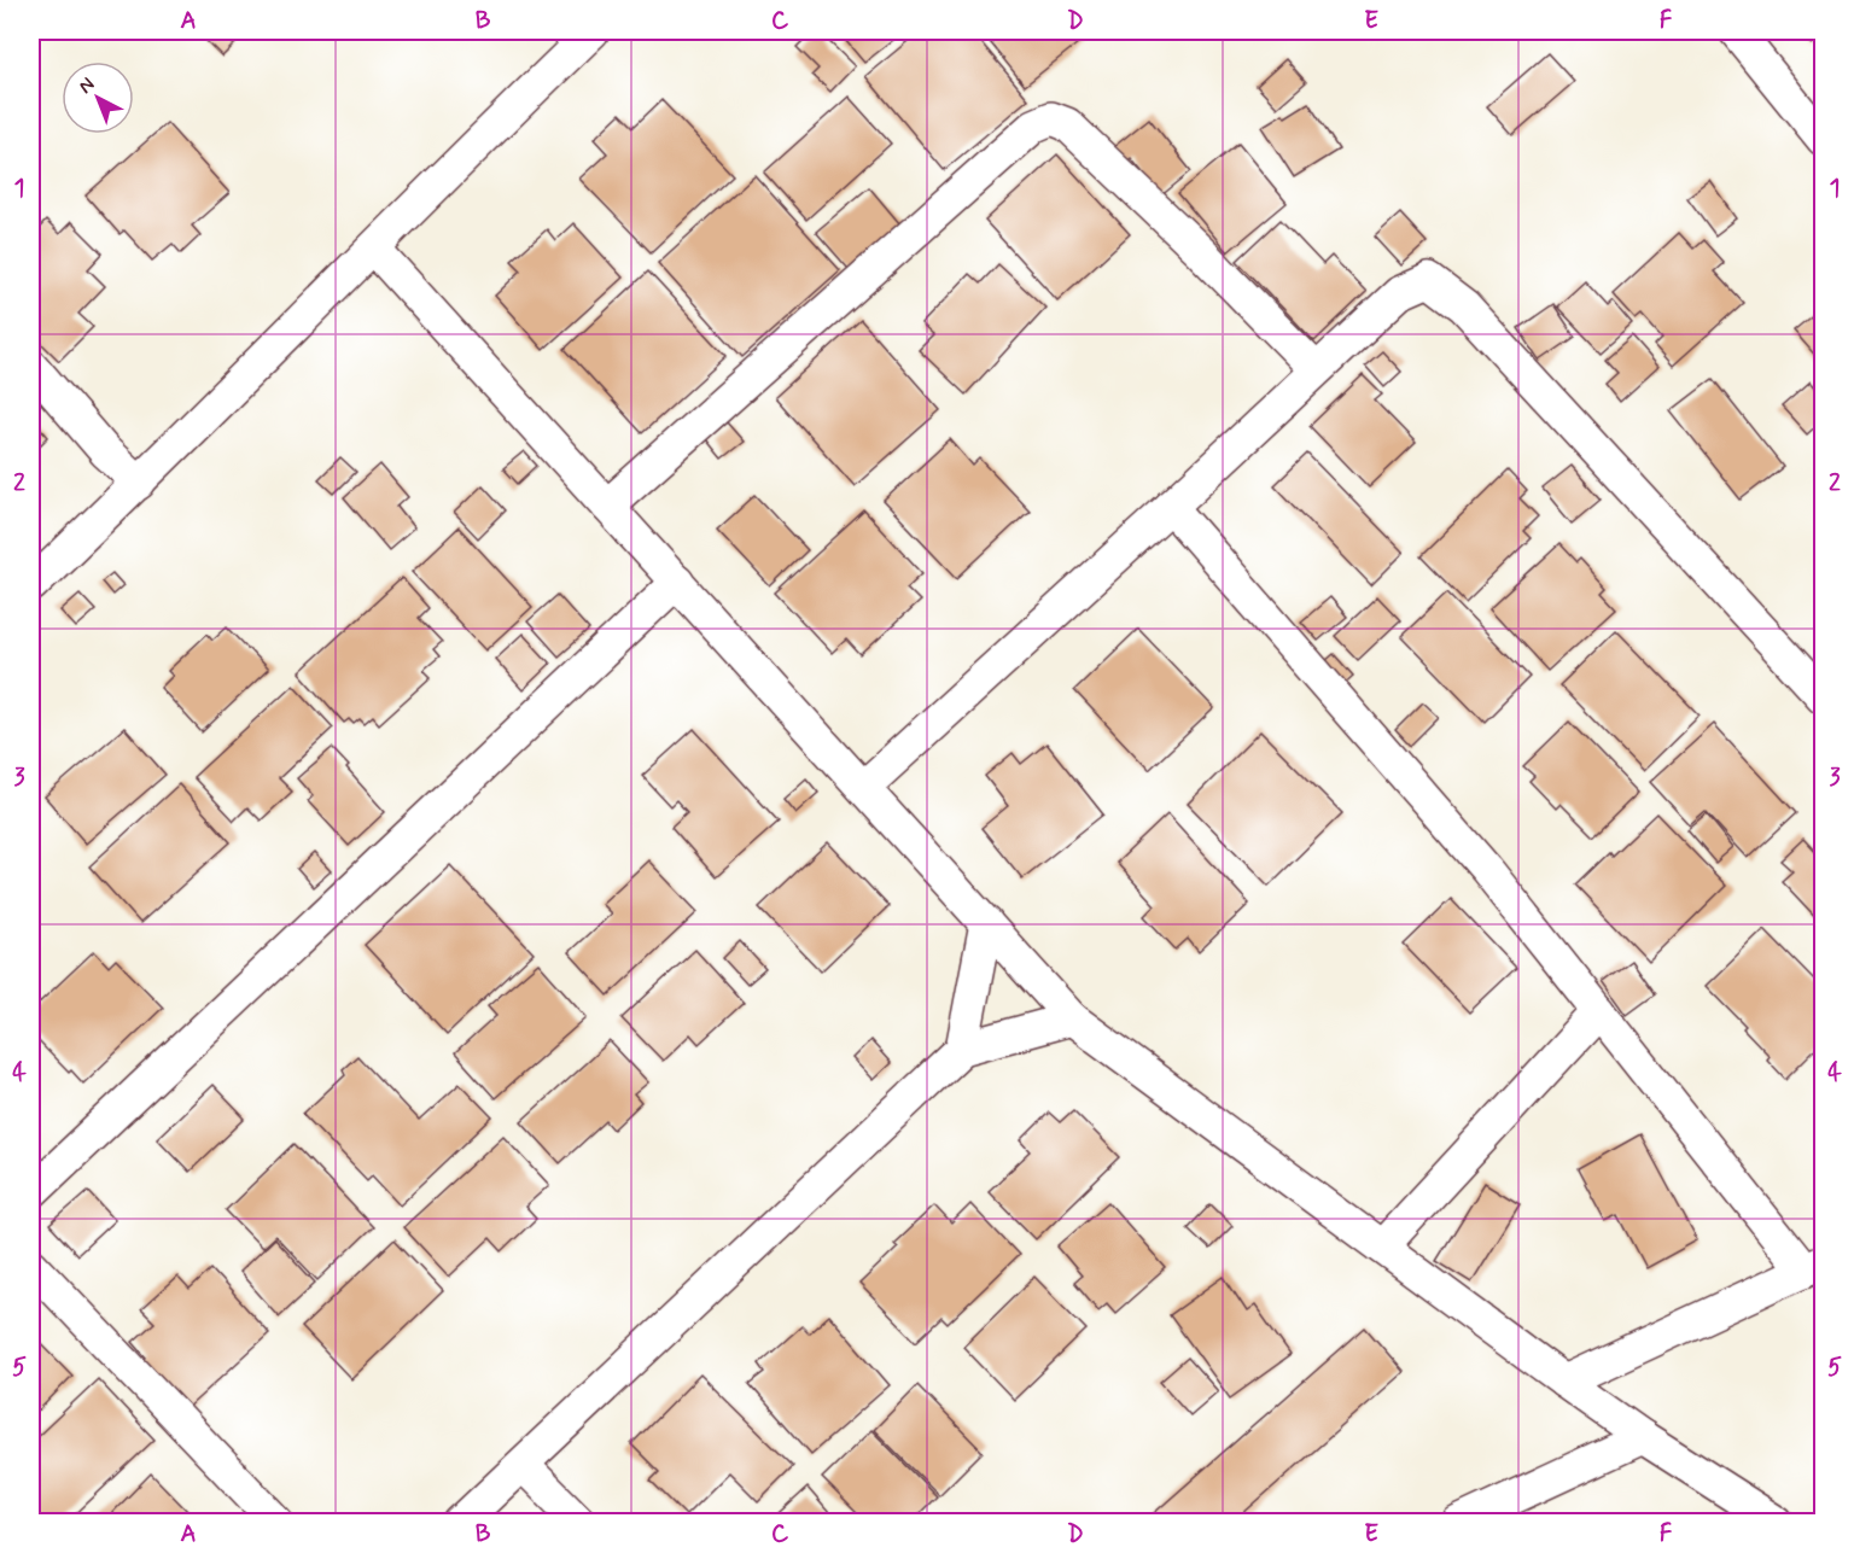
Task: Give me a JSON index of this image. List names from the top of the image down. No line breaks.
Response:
{"north":"top left","grid":{"columns":["A","B","C","D","E","F"],"rows":["1","2","3","4","5"]}}
